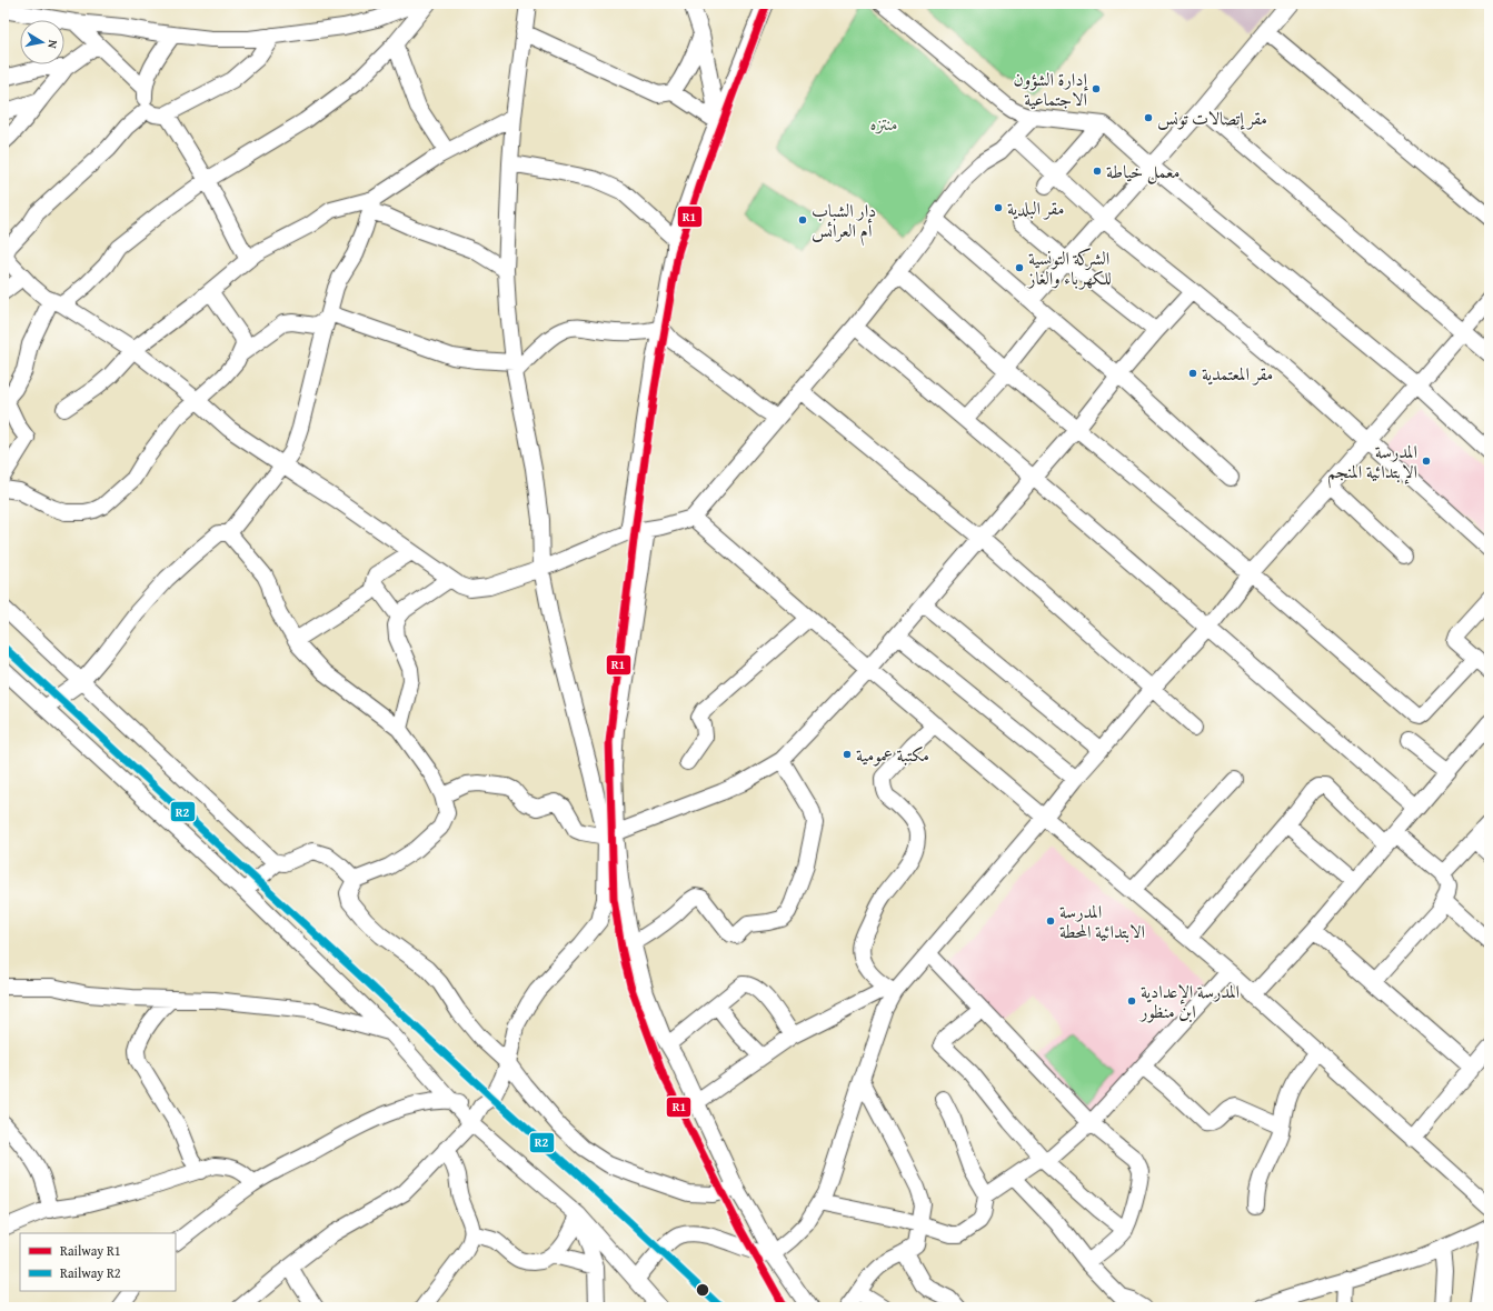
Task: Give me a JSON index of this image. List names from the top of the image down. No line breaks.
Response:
{"parks":["منتزه"],"places":["إدارة الشؤون الاجتماعية","مقر إتصالات تونس","معمل خياطة","مقر البلدية","دار الشباب أم العرائس","الشركة التونسية للكهرباء والغاز","مقر المعتمدية","المدرسة الإبتدائية المنجم","مكتبة عمومية","المدرسة الابتدائية المحطة","المدرسة الإعدادية ابن منظور"],"lines":["rail line R1","rail line R2"],"legend":["Railway R1","Railway R2"],"north":"right"}
